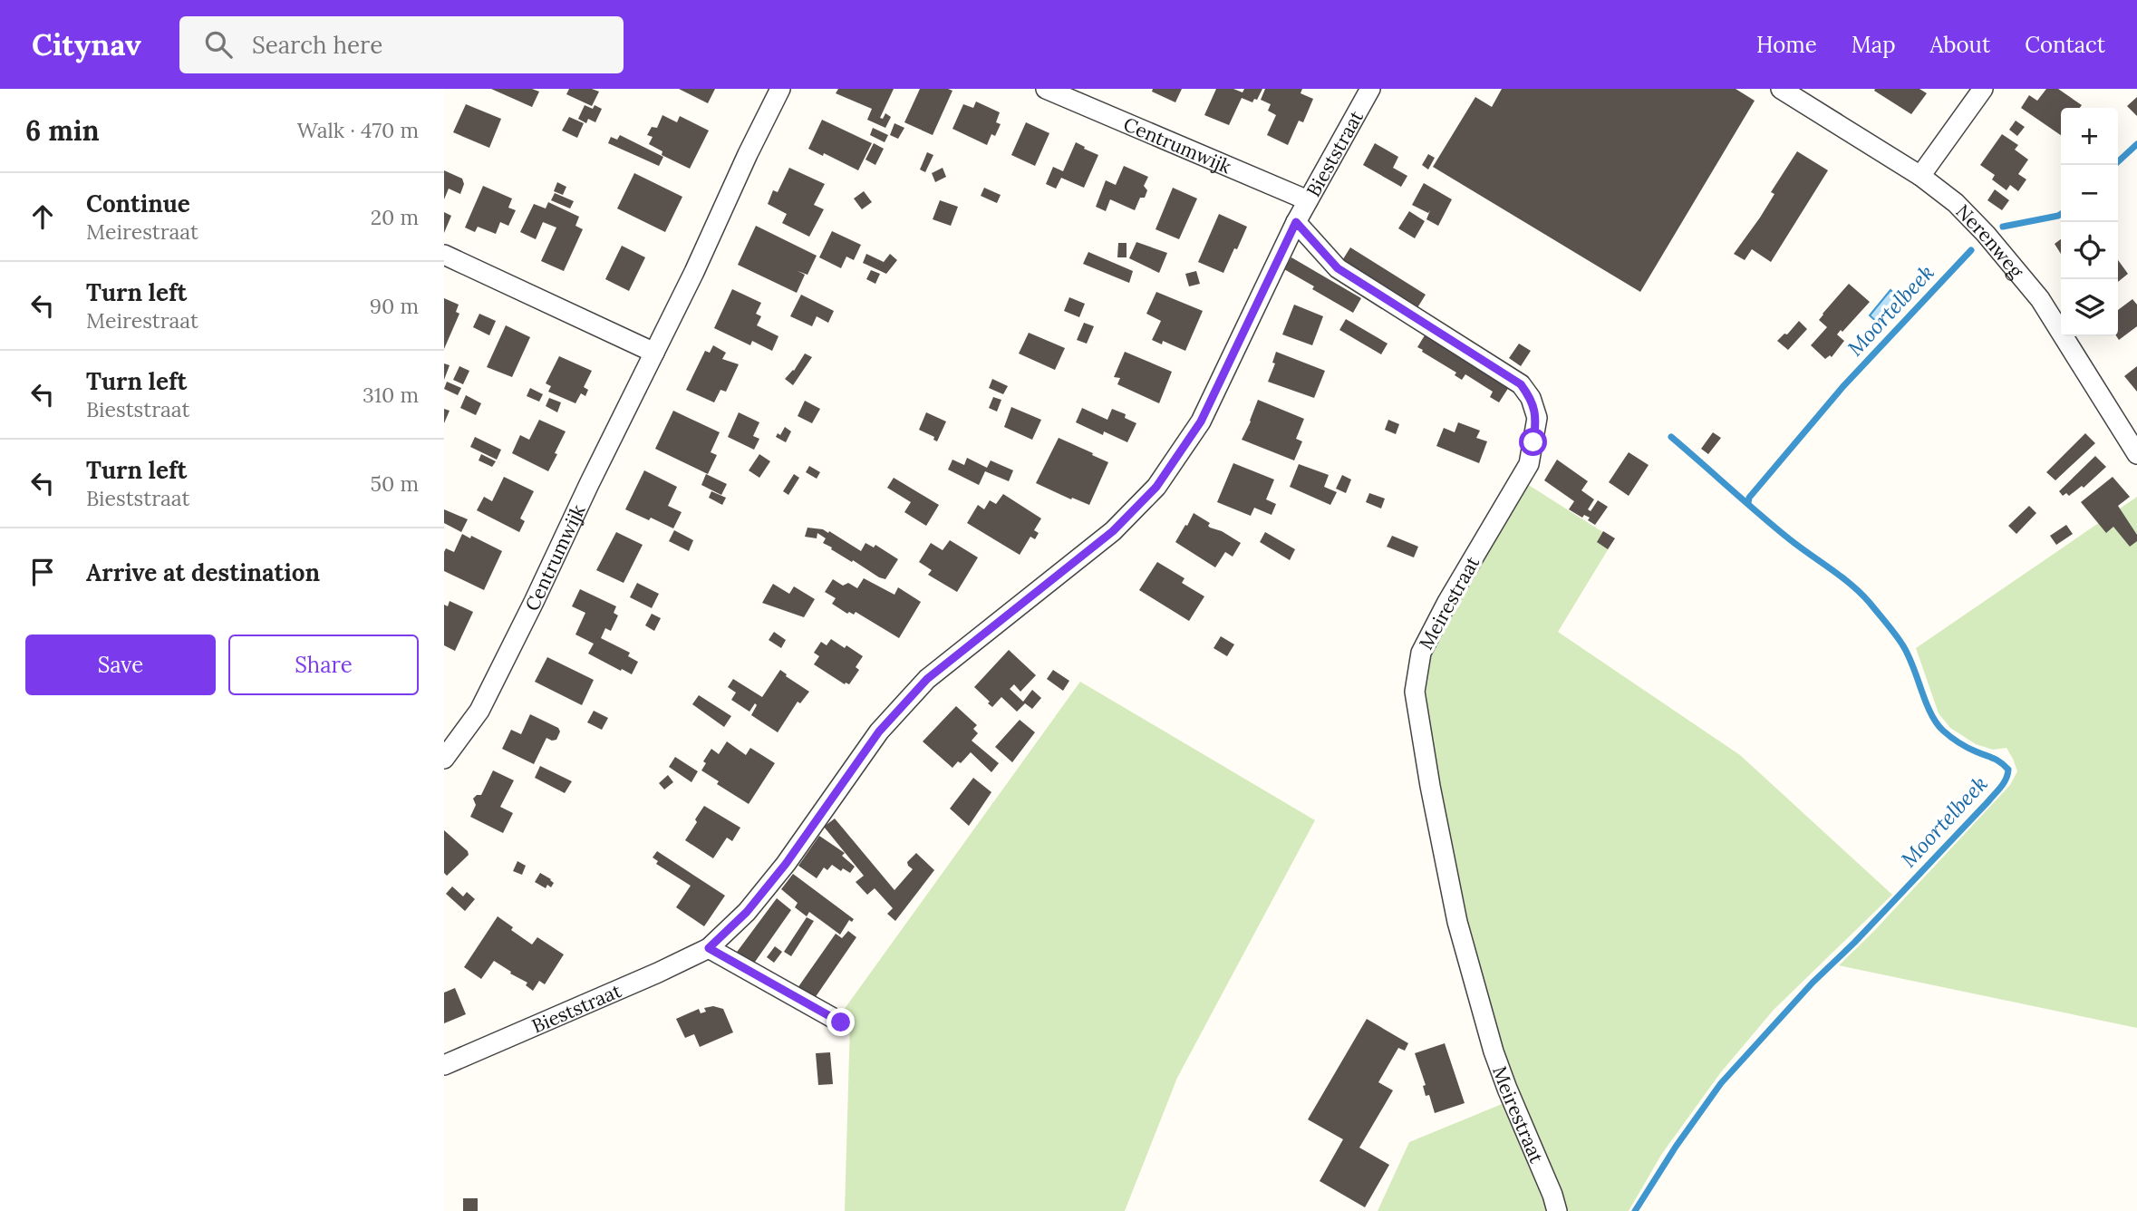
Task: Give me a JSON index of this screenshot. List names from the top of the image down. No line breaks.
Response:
{"streets":{"street":["Centrumwijk","Bieststraat","Nerenweg","Meirestraat"]},"crossings":[["Centrumwijk","Bieststraat"],["Bieststraat","Meirestraat"]],"water":["Moortelbeek"],"page":{"header":"Citynav","search":"Search here","nav":["Home","Map","About","Contact"],"heading":["6 min","Walk · 470 m"],"map_buttons":["+","−"],"list":[["Continue","Meirestraat","20 m"],["Turn left","Meirestraat","90 m"],["Turn left","Bieststraat","310 m"],["Turn left","Bieststraat","50 m"],"Arrive at destination"],"buttons":["Save","Share"]}}
